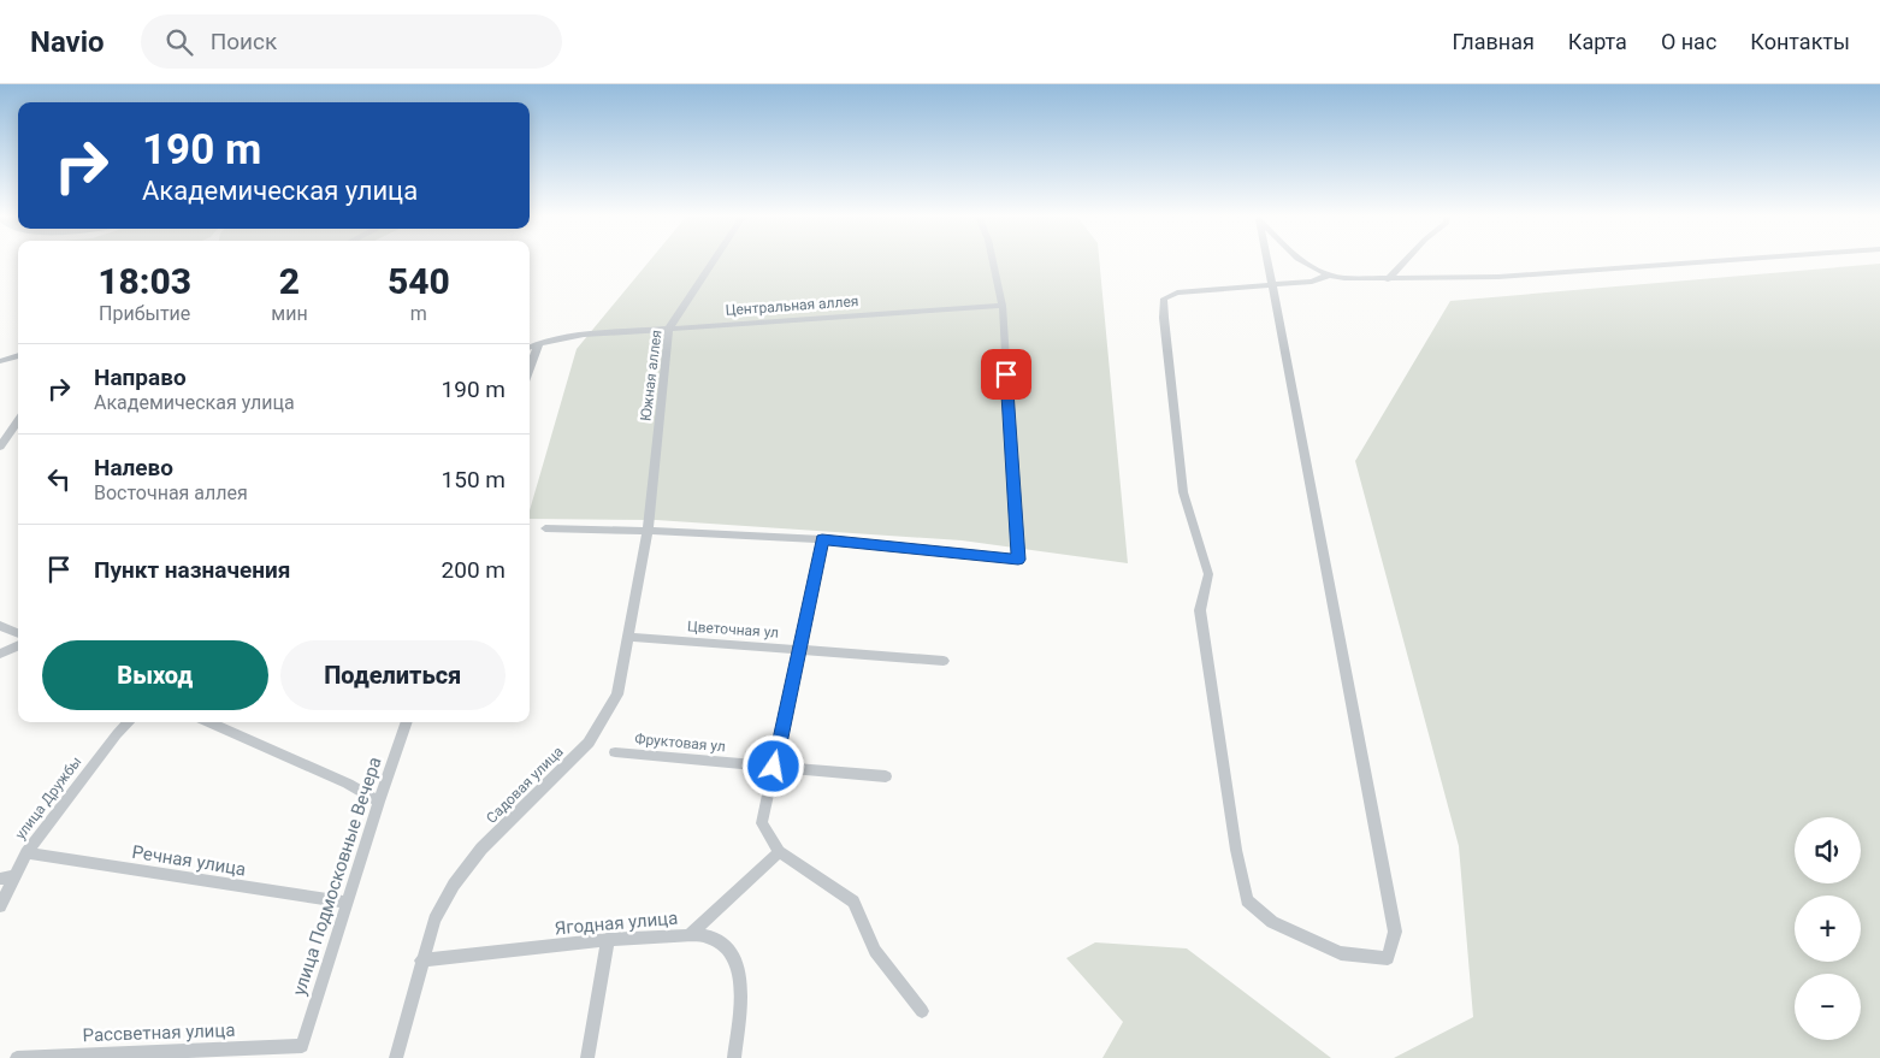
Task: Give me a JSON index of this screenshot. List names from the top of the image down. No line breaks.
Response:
{"streets":{"street":["Центральная аллея","Южная аллея","Цветочная ул","Фруктовая ул","Садовая улица","улица Дружбы","Речная улица","улица Подмосковные Вечера","Ягодная улица","Рассветная улица"]},"crossings":[["Центральная аллея","Южная аллея"],["Южная аллея","Садовая улица"],["Цветочная ул","Садовая улица"],["Садовая улица","Ягодная улица"],["улица Дружбы","Речная улица"],["Речная улица","улица Подмосковные Вечера"],["улица Подмосковные Вечера","Рассветная улица"]],"page":{"header":"Navio","search":"Поиск","nav":["Главная","Карта","О нас","Контакты"],"turn":["190 m","Академическая улица"],"eta":["18:03","Прибытие","2","мин","540","m"],"list":[{"name":"Направо","note":"Академическая улица","value":"190 m"},{"name":"Налево","note":"Восточная аллея","value":"150 m"},{"name":"Пункт назначения","value":"200 m"}],"buttons":["Выход","Поделиться"],"map_buttons":["+","−"]}}
